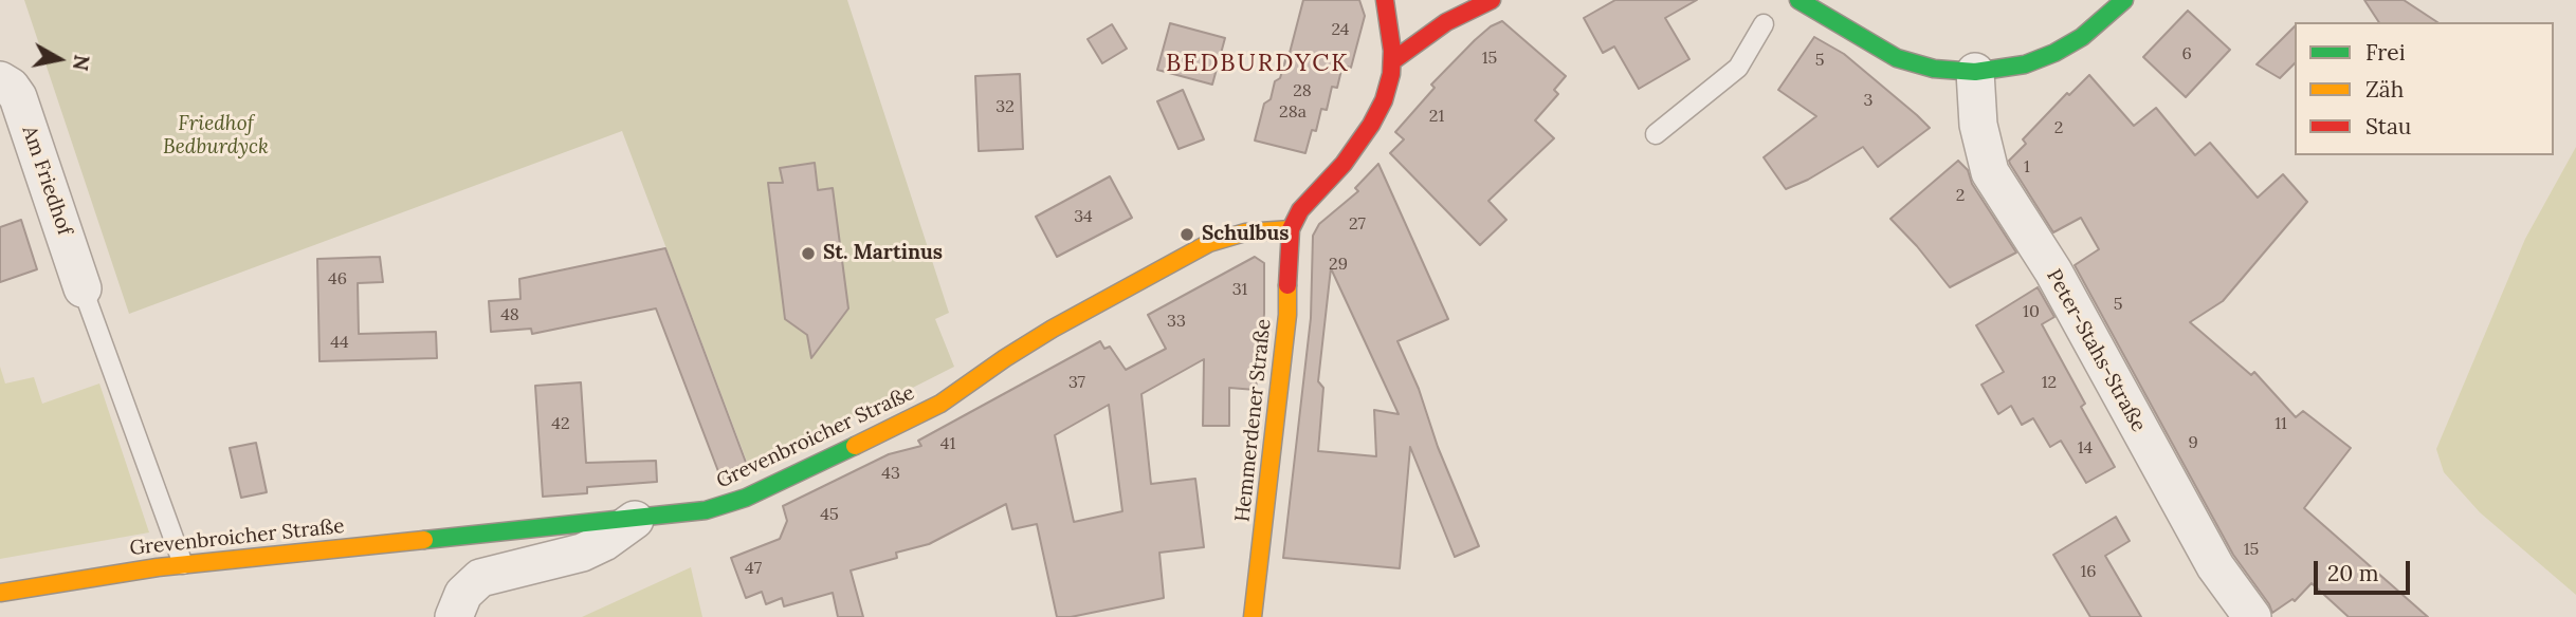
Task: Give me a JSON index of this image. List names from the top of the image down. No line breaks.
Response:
{"streets":{"street":["Am Friedhof","Peter-Stahs-Straße","Hemmerdener Straße","Grevenbroicher Straße"]},"crossings":[["Hemmerdener Straße","Grevenbroicher Straße"]],"districts":["BEDBURDYCK"],"parks":["Friedhof Bedburdyck"],"places":["Schulbus","St. Martinus"],"house_numbers":["24","6","15","5","28","3","32","28a","21","2","1","2","34","27","29","46","31","5","10","48","33","44","37","12","42","11","9","41","14","43","45","15","47","16"],"legend":["Frei","Zäh","Stau"],"scale_bar":"20 m","north":"right"}
